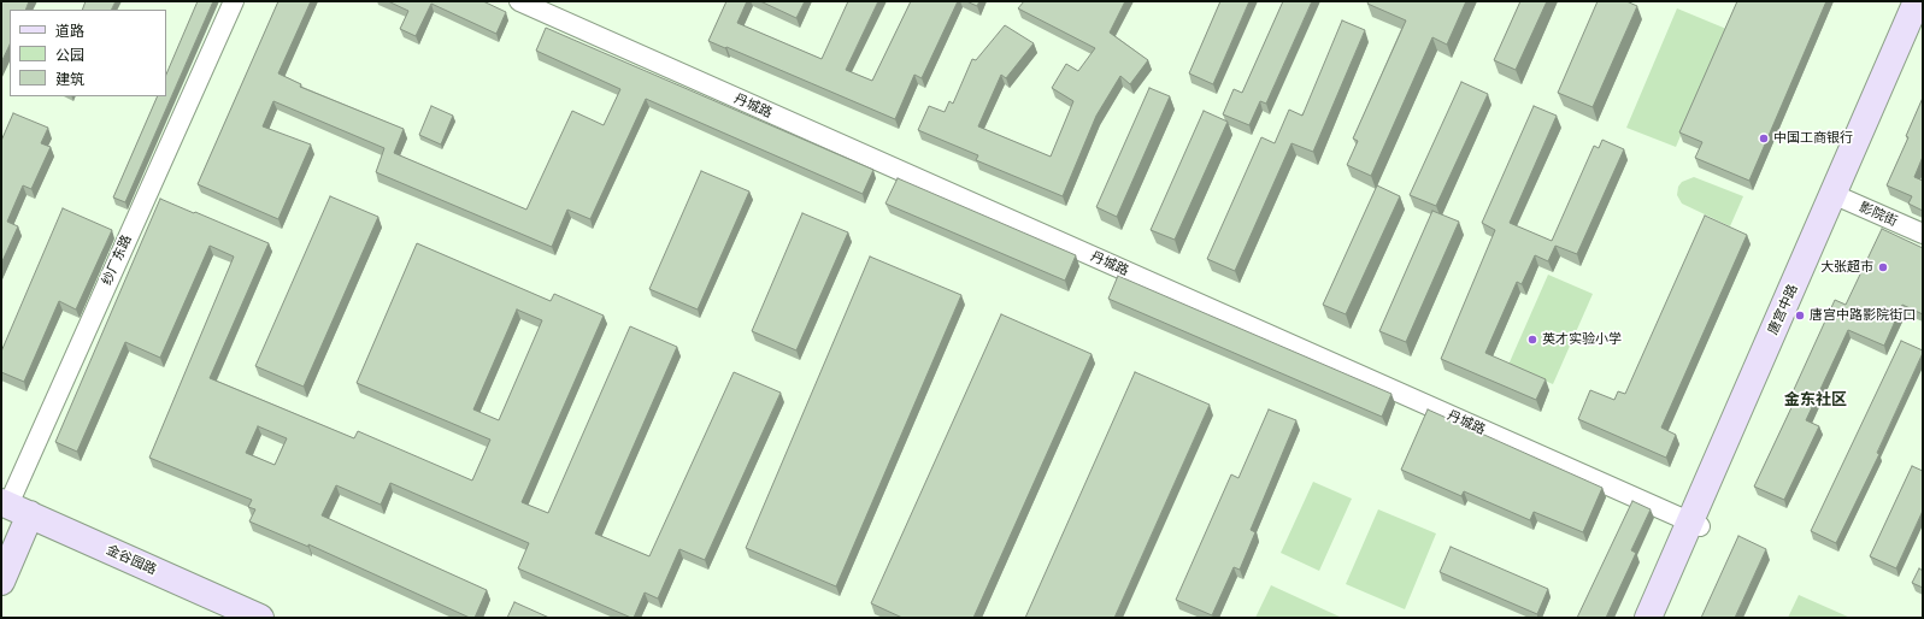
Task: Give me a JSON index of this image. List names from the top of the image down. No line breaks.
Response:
{"streets":{"main road":["纱厂东路","唐宫中路","金谷园路"],"street":["丹城路","影院街"]},"crossings":[["丹城路","唐宫中路"],["影院街","唐宫中路"],["纱厂东路","金谷园路"]],"districts":["金东社区"],"places":["中国工商银行","大张超市","唐宫中路影院街口","英才实验小学"],"legend":["道路","公园","建筑"]}
